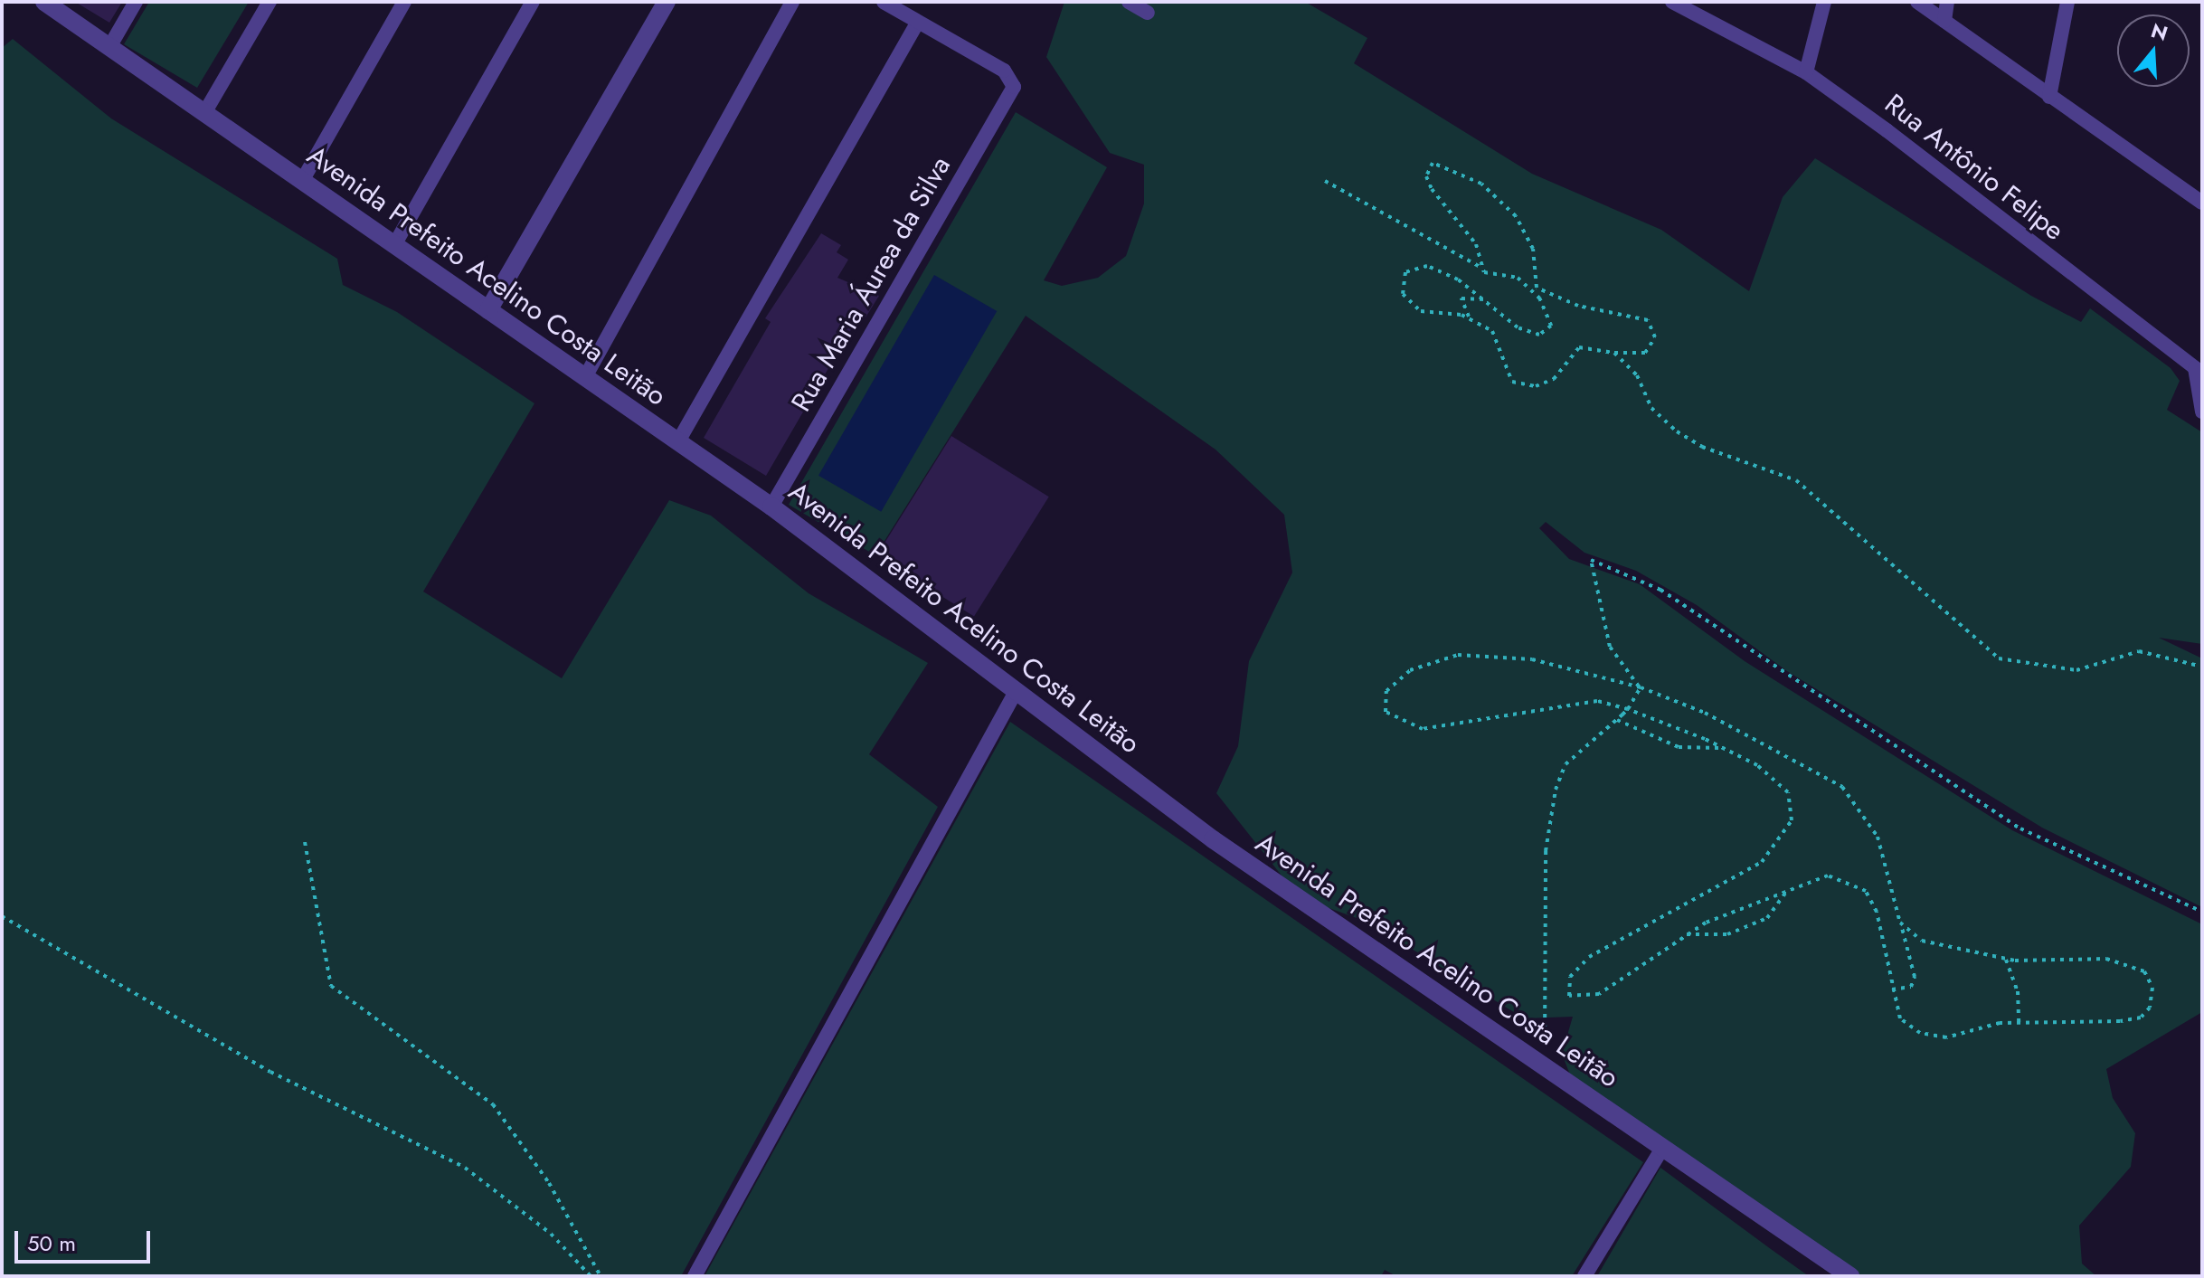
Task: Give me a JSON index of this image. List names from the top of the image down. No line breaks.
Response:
{"streets":{"street":["Rua Antônio Felipe","Avenida Prefeito Acelino Costa Leitão","Rua Maria Áurea da Silva"]},"crossings":[["Avenida Prefeito Acelino Costa Leitão","Rua Maria Áurea da Silva"]],"scale_bar":"50 m","north":"top"}
